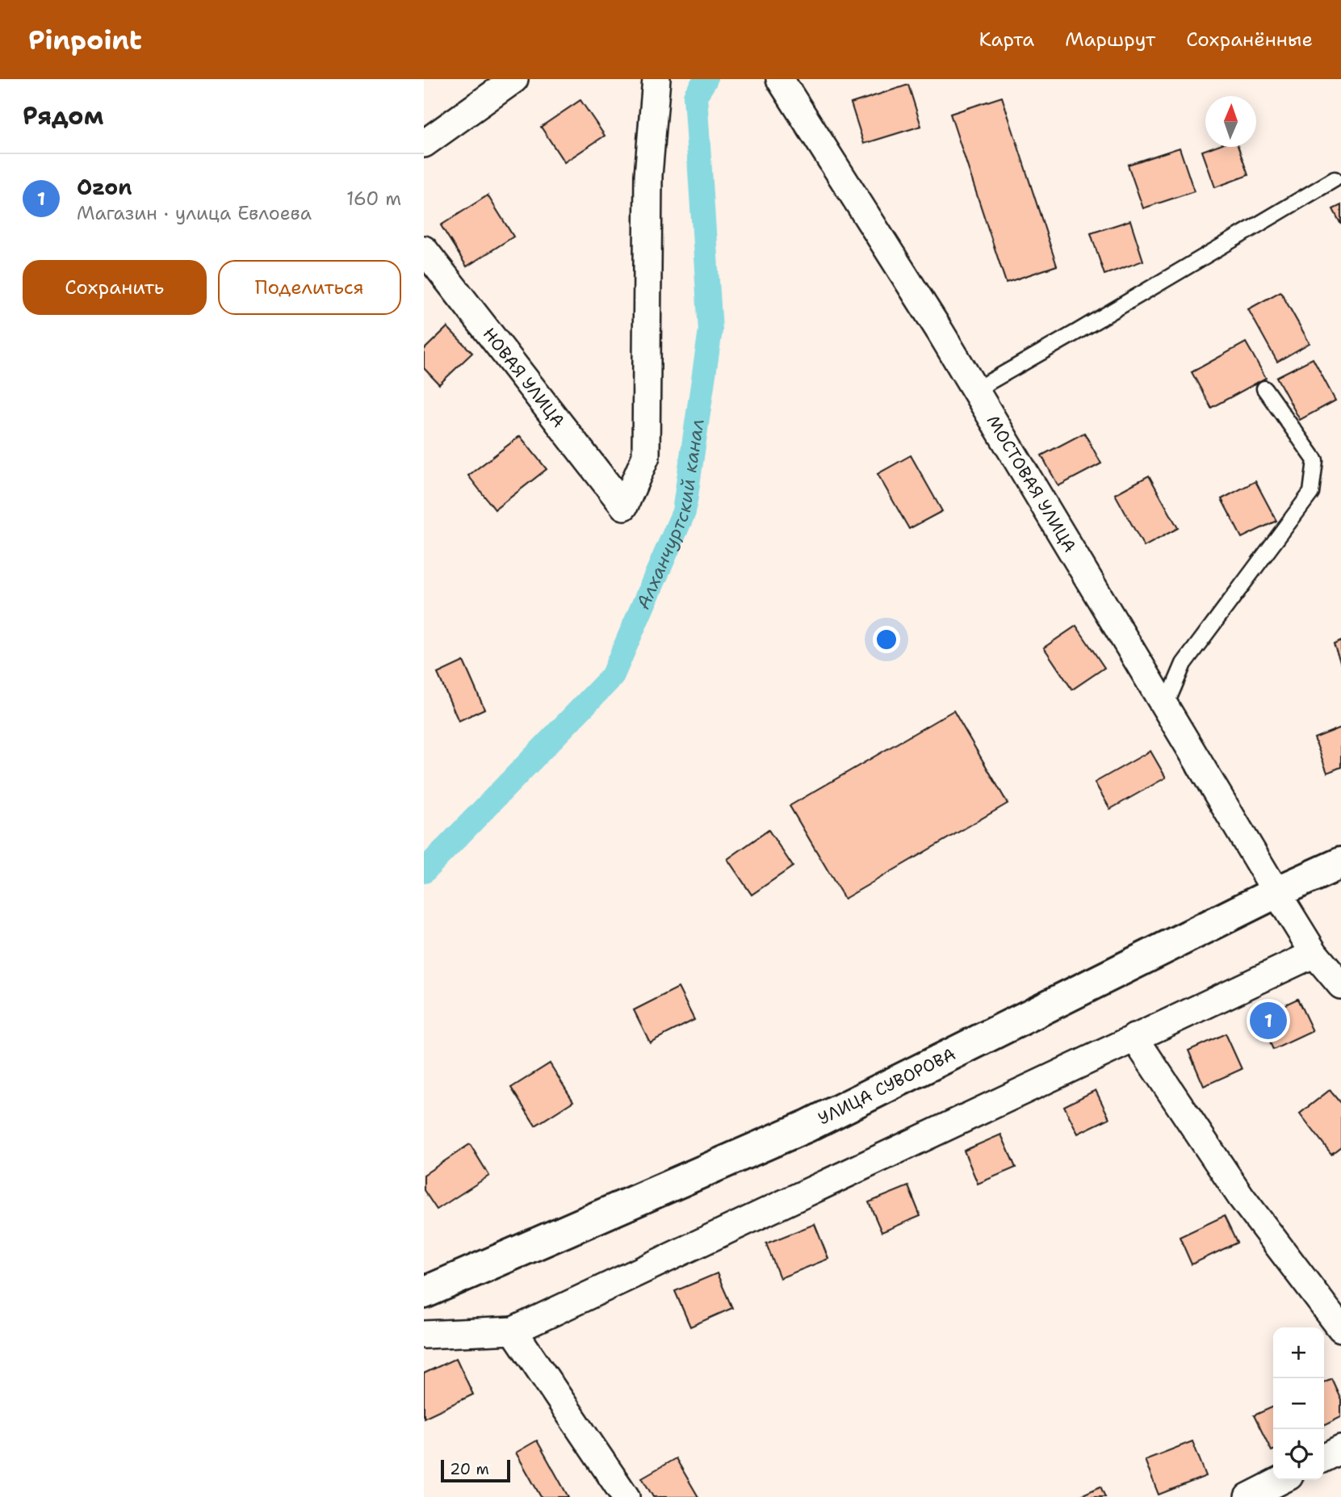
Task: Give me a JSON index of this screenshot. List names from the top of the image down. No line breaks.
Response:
{"streets":{"main road":["УЛИЦА СУВОРОВА"],"street":["НОВАЯ УЛИЦА","МОСТОВАЯ УЛИЦА"]},"crossings":[["МОСТОВАЯ УЛИЦА","УЛИЦА СУВОРОВА"]],"water":["Алханчуртский канал"],"scale_bar":"20 m","north":"top","page":{"header":"Pinpoint","nav":["Карта","Маршрут","Сохранённые"],"heading":"Рядом","list":[{"mark":"1","name":"Ozon","note":"Магазин · улица Евлоева","value":"160 m"}],"buttons":["Сохранить","Поделиться"],"pins":"1","map_buttons":["+","−"],"scale":"20 m"}}
